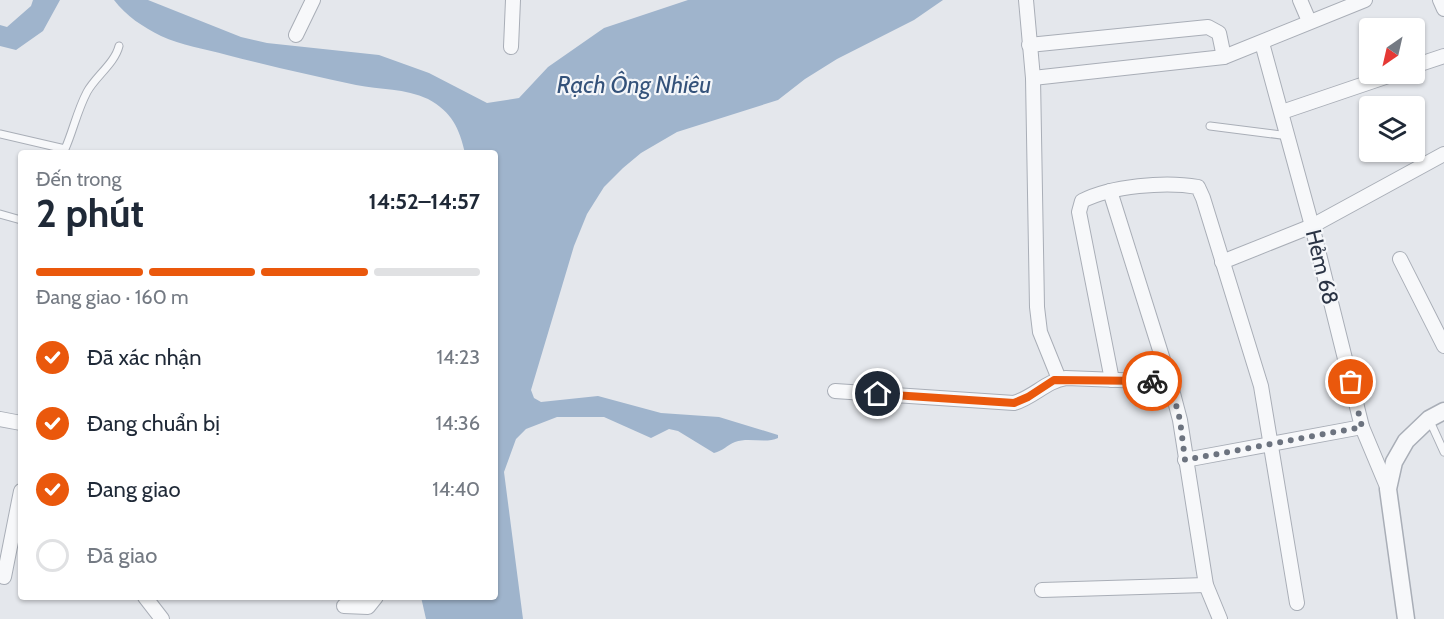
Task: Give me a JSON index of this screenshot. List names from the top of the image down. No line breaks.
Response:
{"streets":{"street":["Hẻm 68"]},"water":["Rạch Ông Nhiêu"],"north":"bottom left","page":{"heading":["2 phút","Đến trong","14:52–14:57"],"bar":"Đang giao · 160 m","list":[["Đã xác nhận","14:23"],["Đang chuẩn bị","14:36"],["Đang giao","14:40"],"Đã giao"]}}
